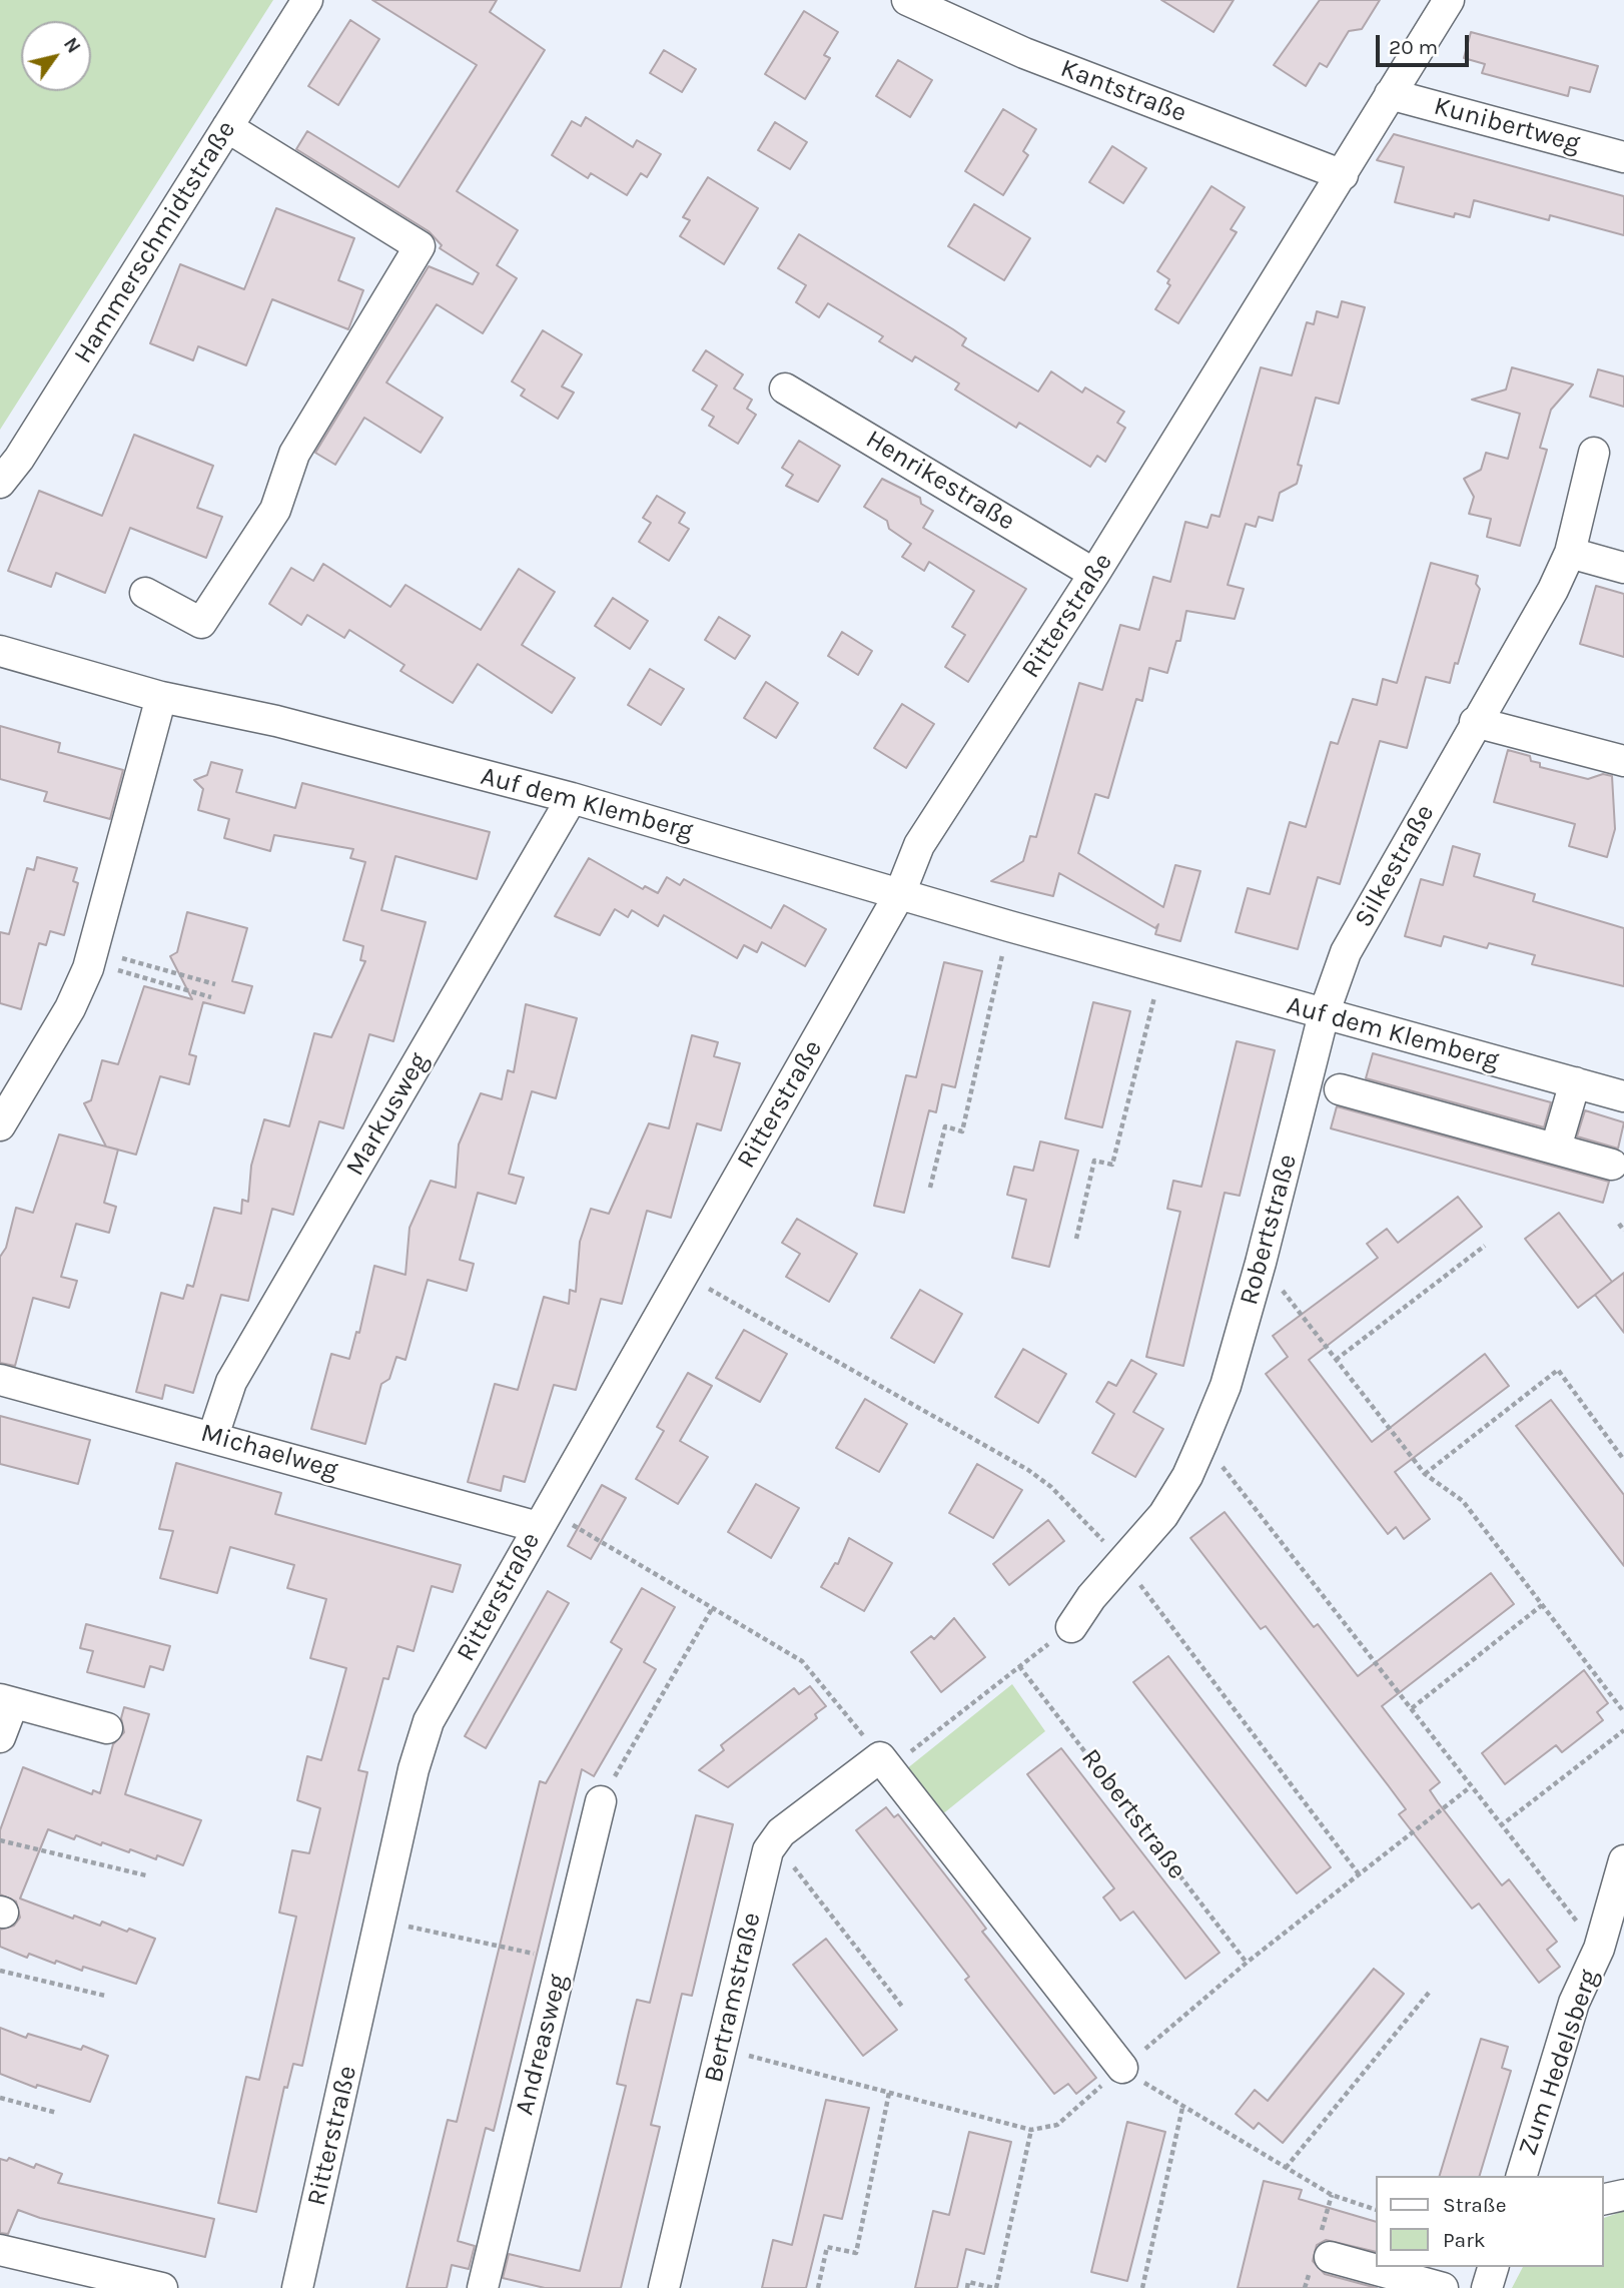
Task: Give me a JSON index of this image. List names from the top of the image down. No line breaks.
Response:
{"streets":{"street":["Kantstraße","Kunibertweg","Hammerschmidtstraße","Henrikestraße","Ritterstraße","Auf dem Klemberg","Silkestraße","Markusweg","Robertstraße","Michaelweg","Bertramstraße","Andreasweg","Zum Hedelsberg"]},"crossings":[["Kantstraße","Ritterstraße"],["Kunibertweg","Ritterstraße"],["Henrikestraße","Ritterstraße"],["Ritterstraße","Auf dem Klemberg"],["Ritterstraße","Michaelweg"],["Auf dem Klemberg","Silkestraße"],["Auf dem Klemberg","Markusweg"],["Auf dem Klemberg","Robertstraße"],["Silkestraße","Robertstraße"],["Markusweg","Michaelweg"]],"legend":["Straße","Park"],"scale_bar":"20 m","north":"top right"}
